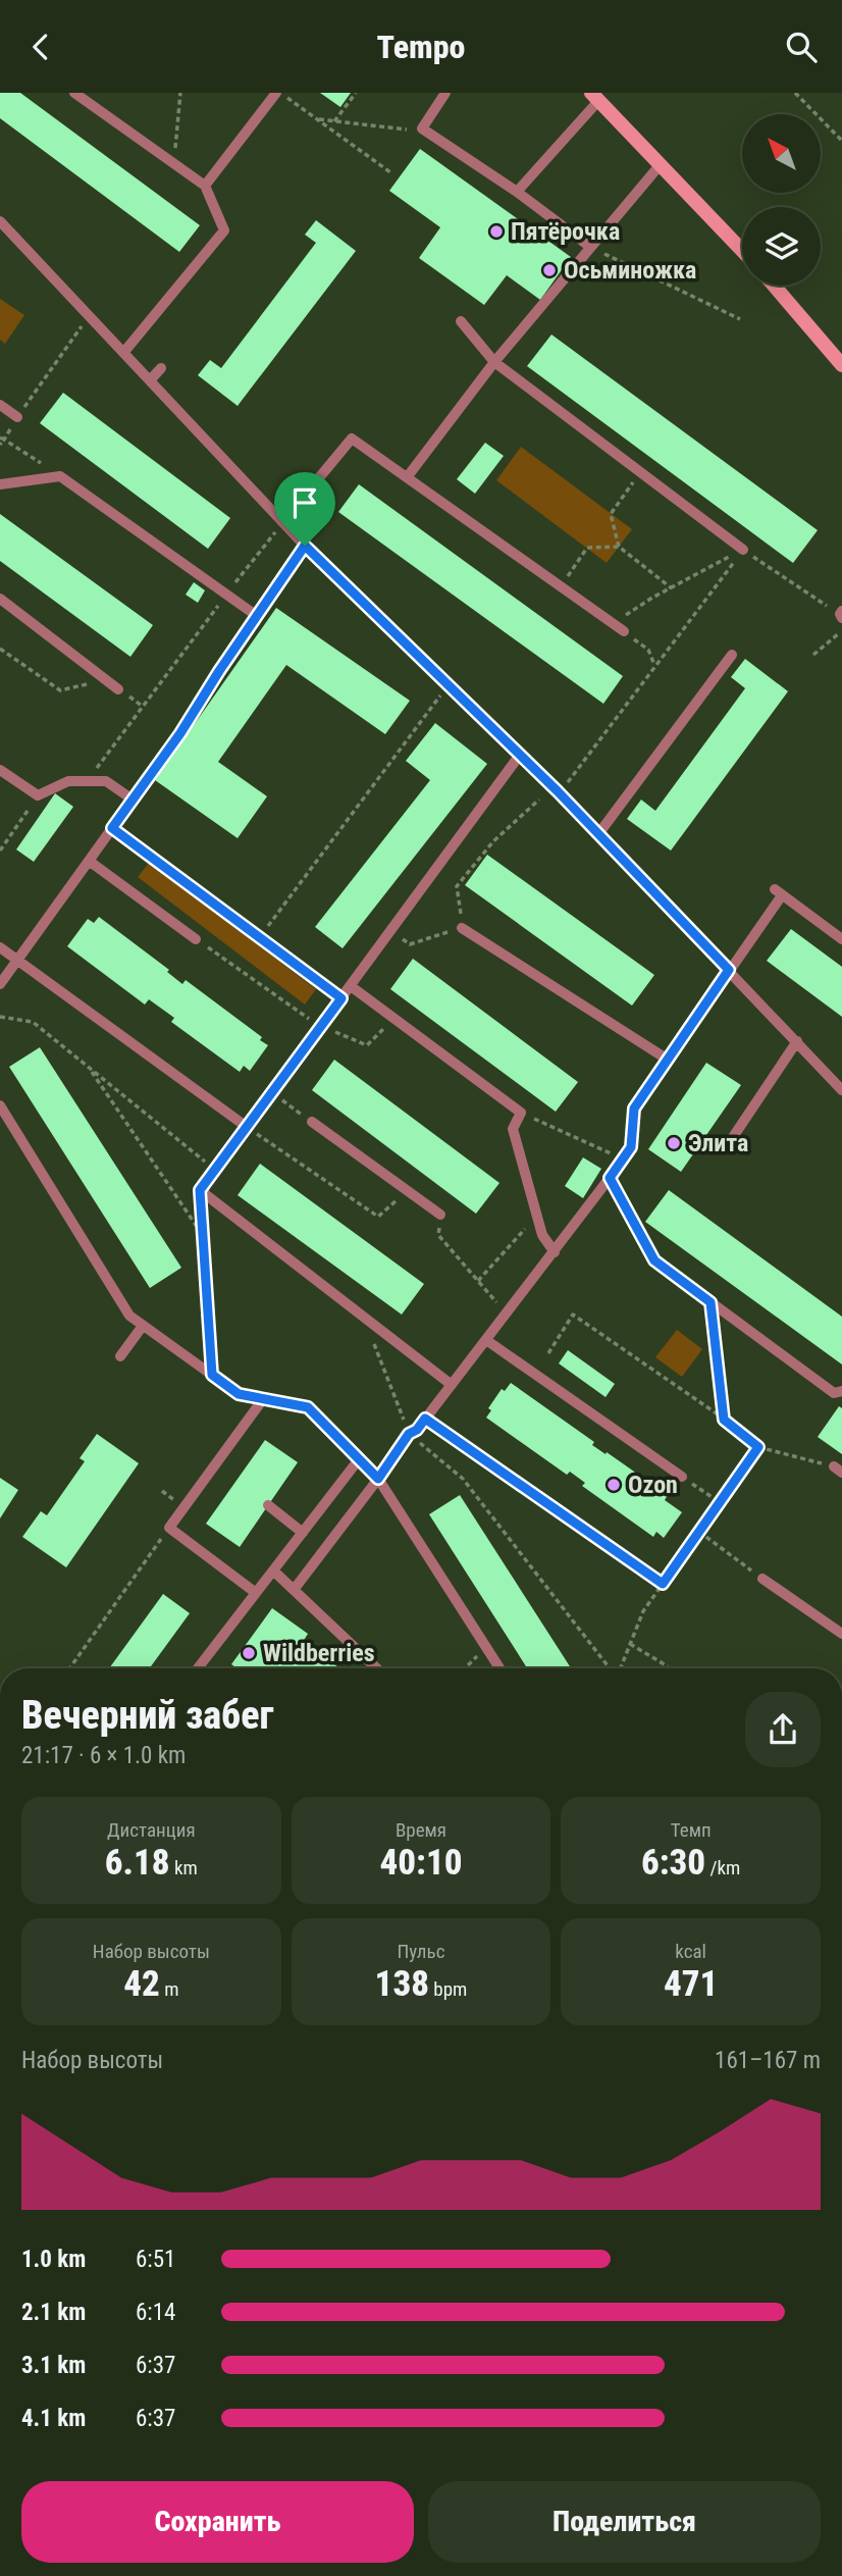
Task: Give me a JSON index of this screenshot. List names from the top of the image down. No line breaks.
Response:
{"places":["Пятёрочка","Осьминожка","Элита","Ozon","Wildberries"],"north":"top left","page":{"header":"Tempo","heading":["Вечерний забег","21:17 · 6 × 1.0 km"],"stats":[["Дистанция","6.18 km"],["Время","40:10"],["Темп","6:30 /km"],["Набор высоты","42 m"],["Пульс","138 bpm"],["kcal","471"]],"chart":["Набор высоты","161–167 m"],"list":[{"name":"1.0 km","note":"6:51"},{"name":"2.1 km","note":"6:14"},{"name":"3.1 km","note":"6:37"},{"name":"4.1 km","note":"6:37"}],"buttons":["Сохранить","Поделиться"]}}
